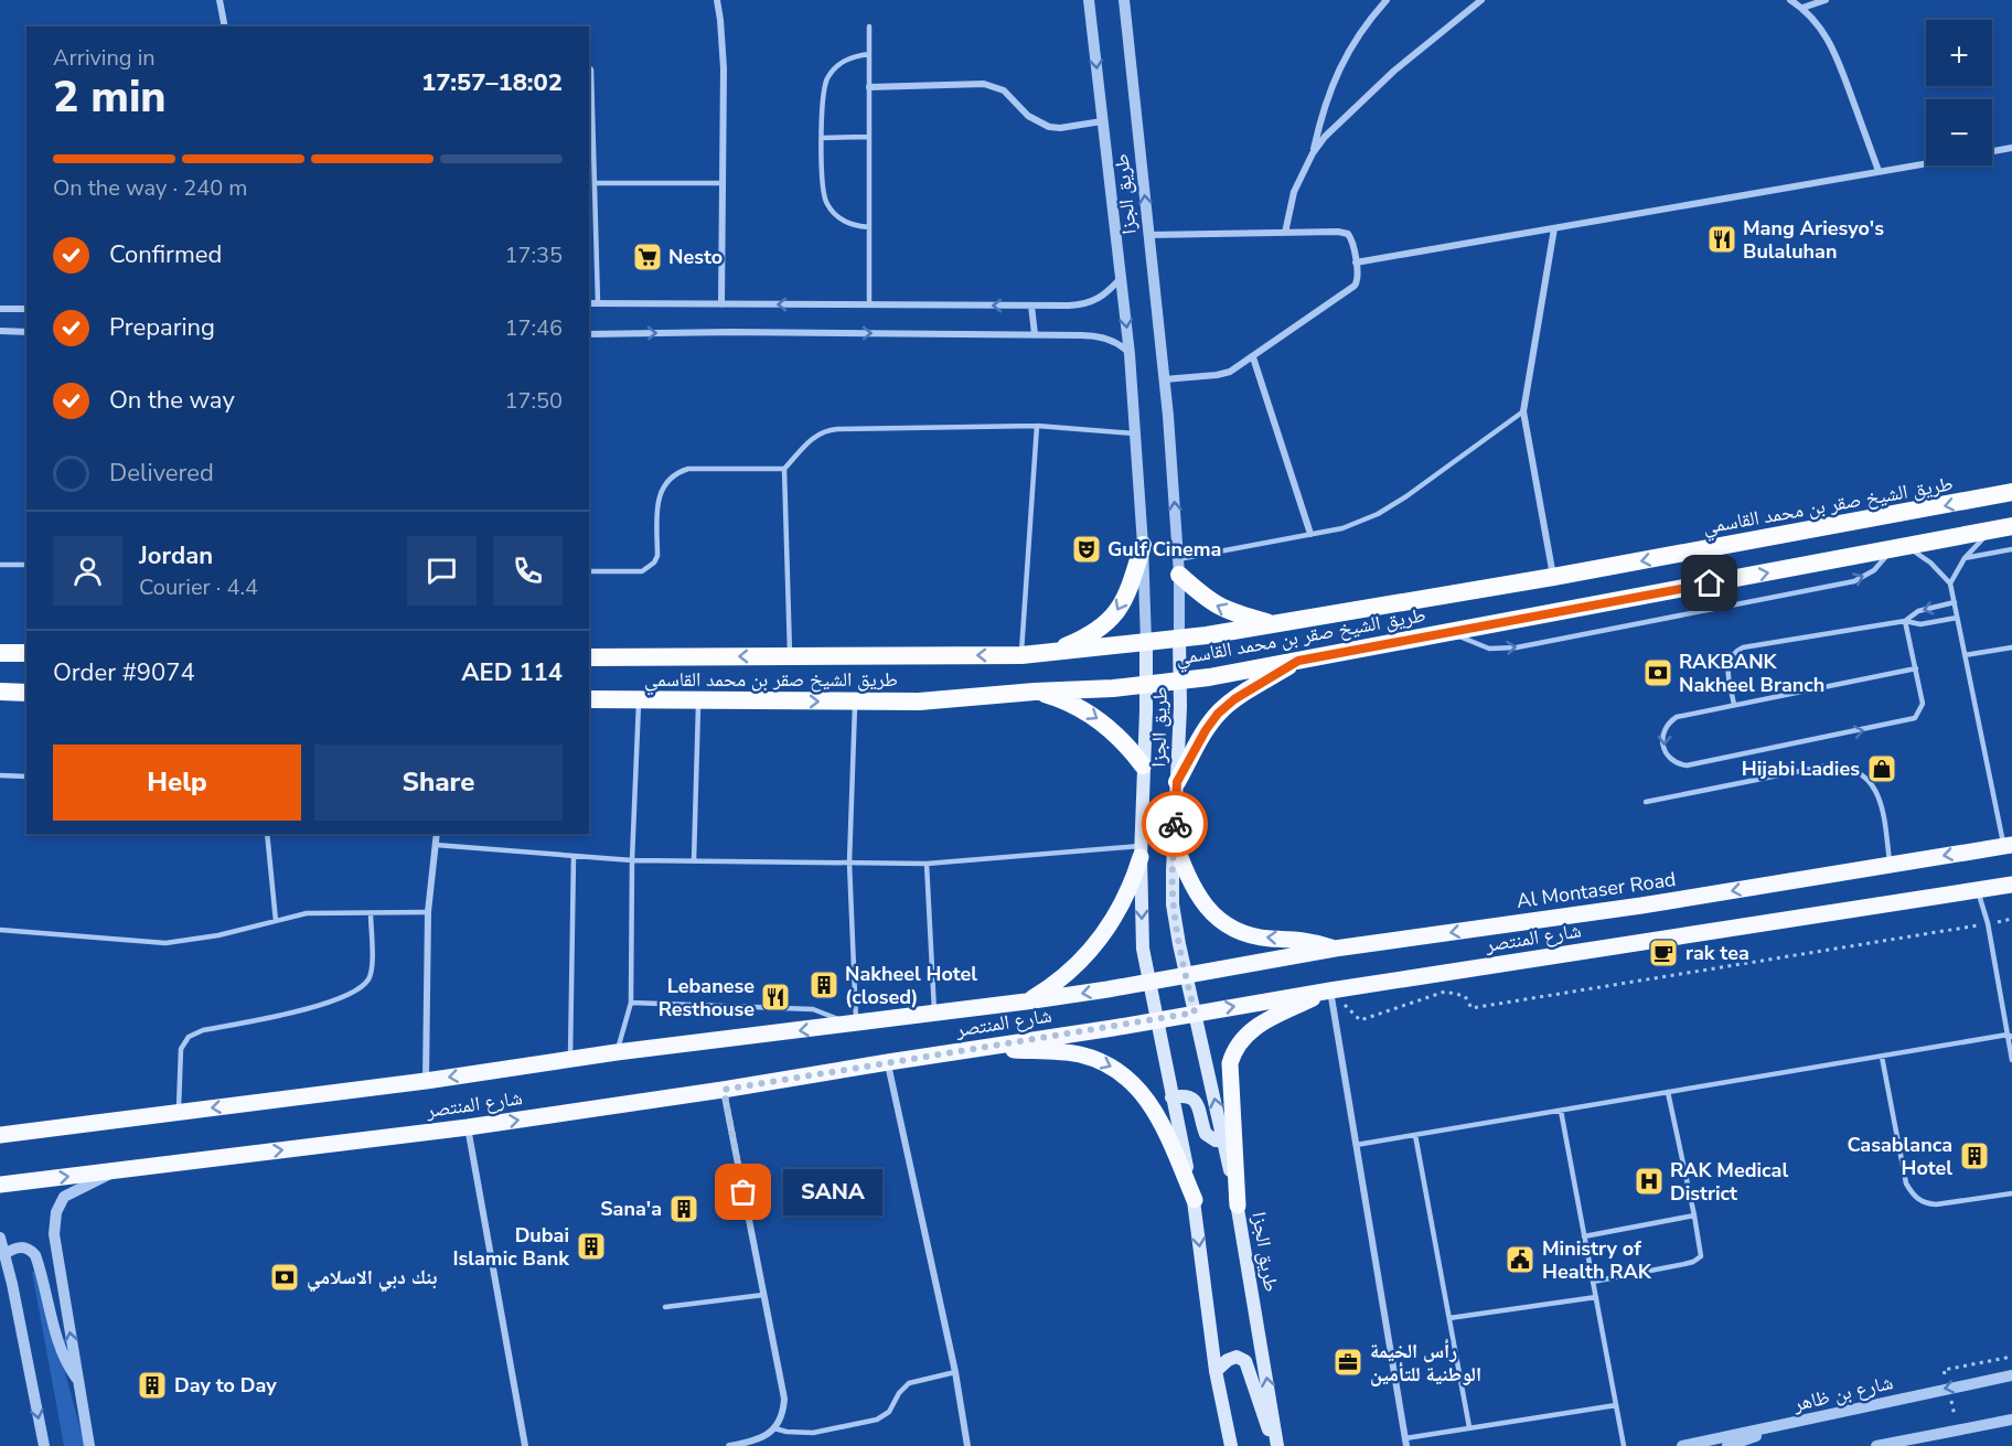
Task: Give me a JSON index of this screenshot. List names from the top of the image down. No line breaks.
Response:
{"streets":{"highway":["طريق الشيخ صقر بن محمد القاسمي"],"main road":["طريق الجزا","Al Montaser Road","شارع المنتصر"],"street":["شارع بن ظاهر"]},"crossings":[["طريق الجزا","طريق الشيخ صقر بن محمد القاسمي"],["طريق الجزا","Al Montaser Road"],["طريق الجزا","شارع المنتصر"],["Al Montaser Road","شارع المنتصر"]],"one_way":["Al Montaser Road"],"places":{"restaurant":["Mang Ariesyo's Bulaluhan","Lebanese Resthouse"],"supermarket":["Nesto"],"theatre":["Gulf Cinema"],"bank":["RAKBANK Nakheel Branch","بنك دبي الاسلامي"],"shop":["Hijabi Ladies"],"cafe":["rak tea"],"building":["Nakheel Hotel (closed)","Casablanca Hotel","Sana'a","Dubai Islamic Bank","Day to Day"],"hospital":["RAK Medical District"],"other":["SANA"],"public building":["Ministry of Health RAK"],"office":["رأس الخيمة الوطنية للتأمين"]},"page":{"map_buttons":["+","−"],"heading":["2 min","Arriving in","17:57–18:02"],"panel":["Jordan","Courier · 4.4","Order #9074","AED 114"],"bar":"On the way · 240 m","list":[["Confirmed","17:35"],["Preparing","17:46"],["On the way","17:50"],"Delivered"],"buttons":["Help","Share"],"bubble":"SANA"}}
